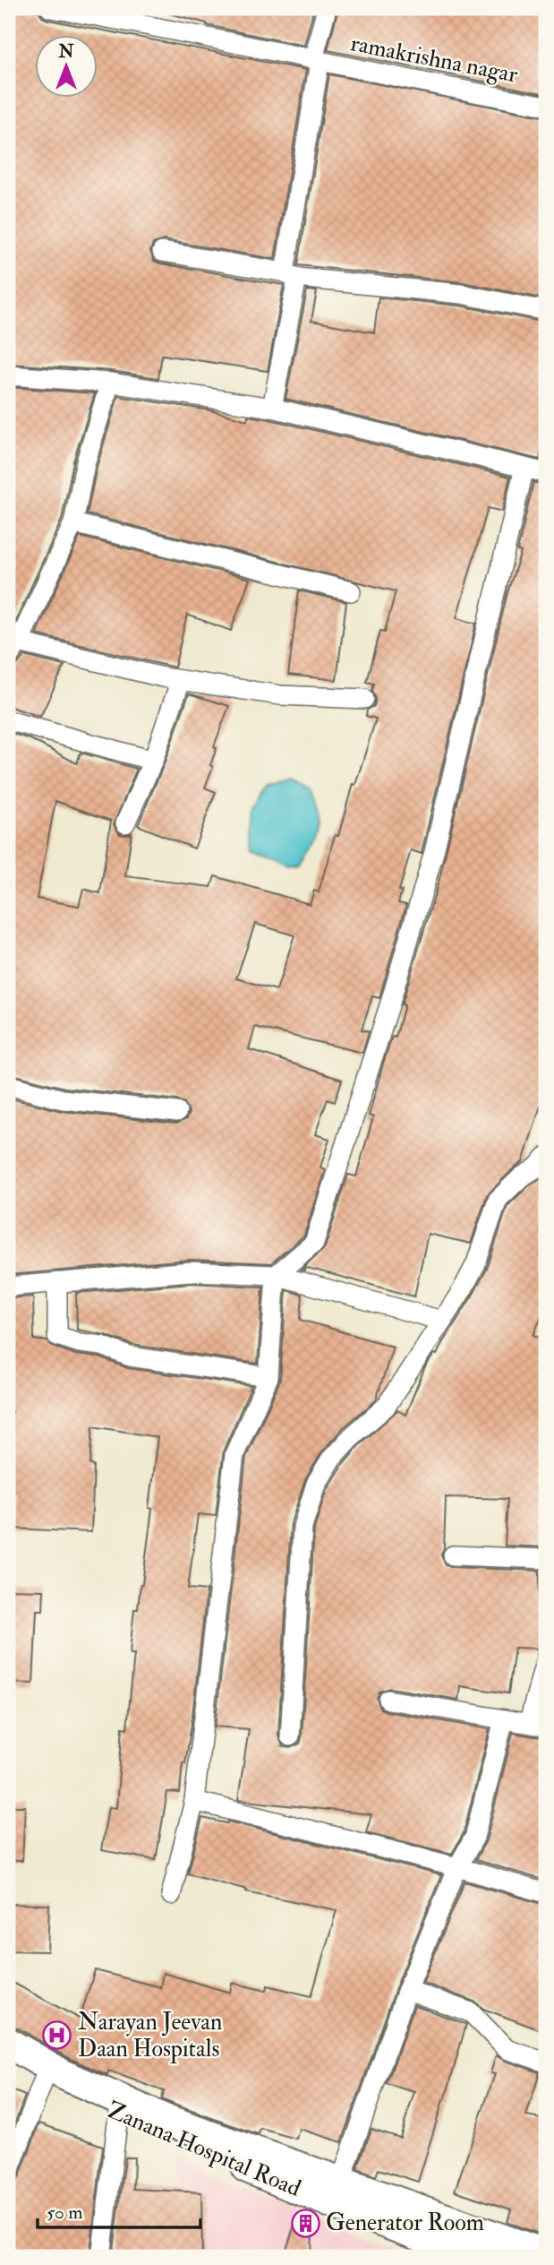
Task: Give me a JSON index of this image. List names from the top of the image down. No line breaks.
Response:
{"streets":{"main road":["Zanana Hospital Road"],"street":["ramakrishna nagar"]},"places":{"hospital":["Narayan Jeevan Daan Hospitals"],"building":["Generator Room"]},"scale_bar":"50 m","north":"top"}
